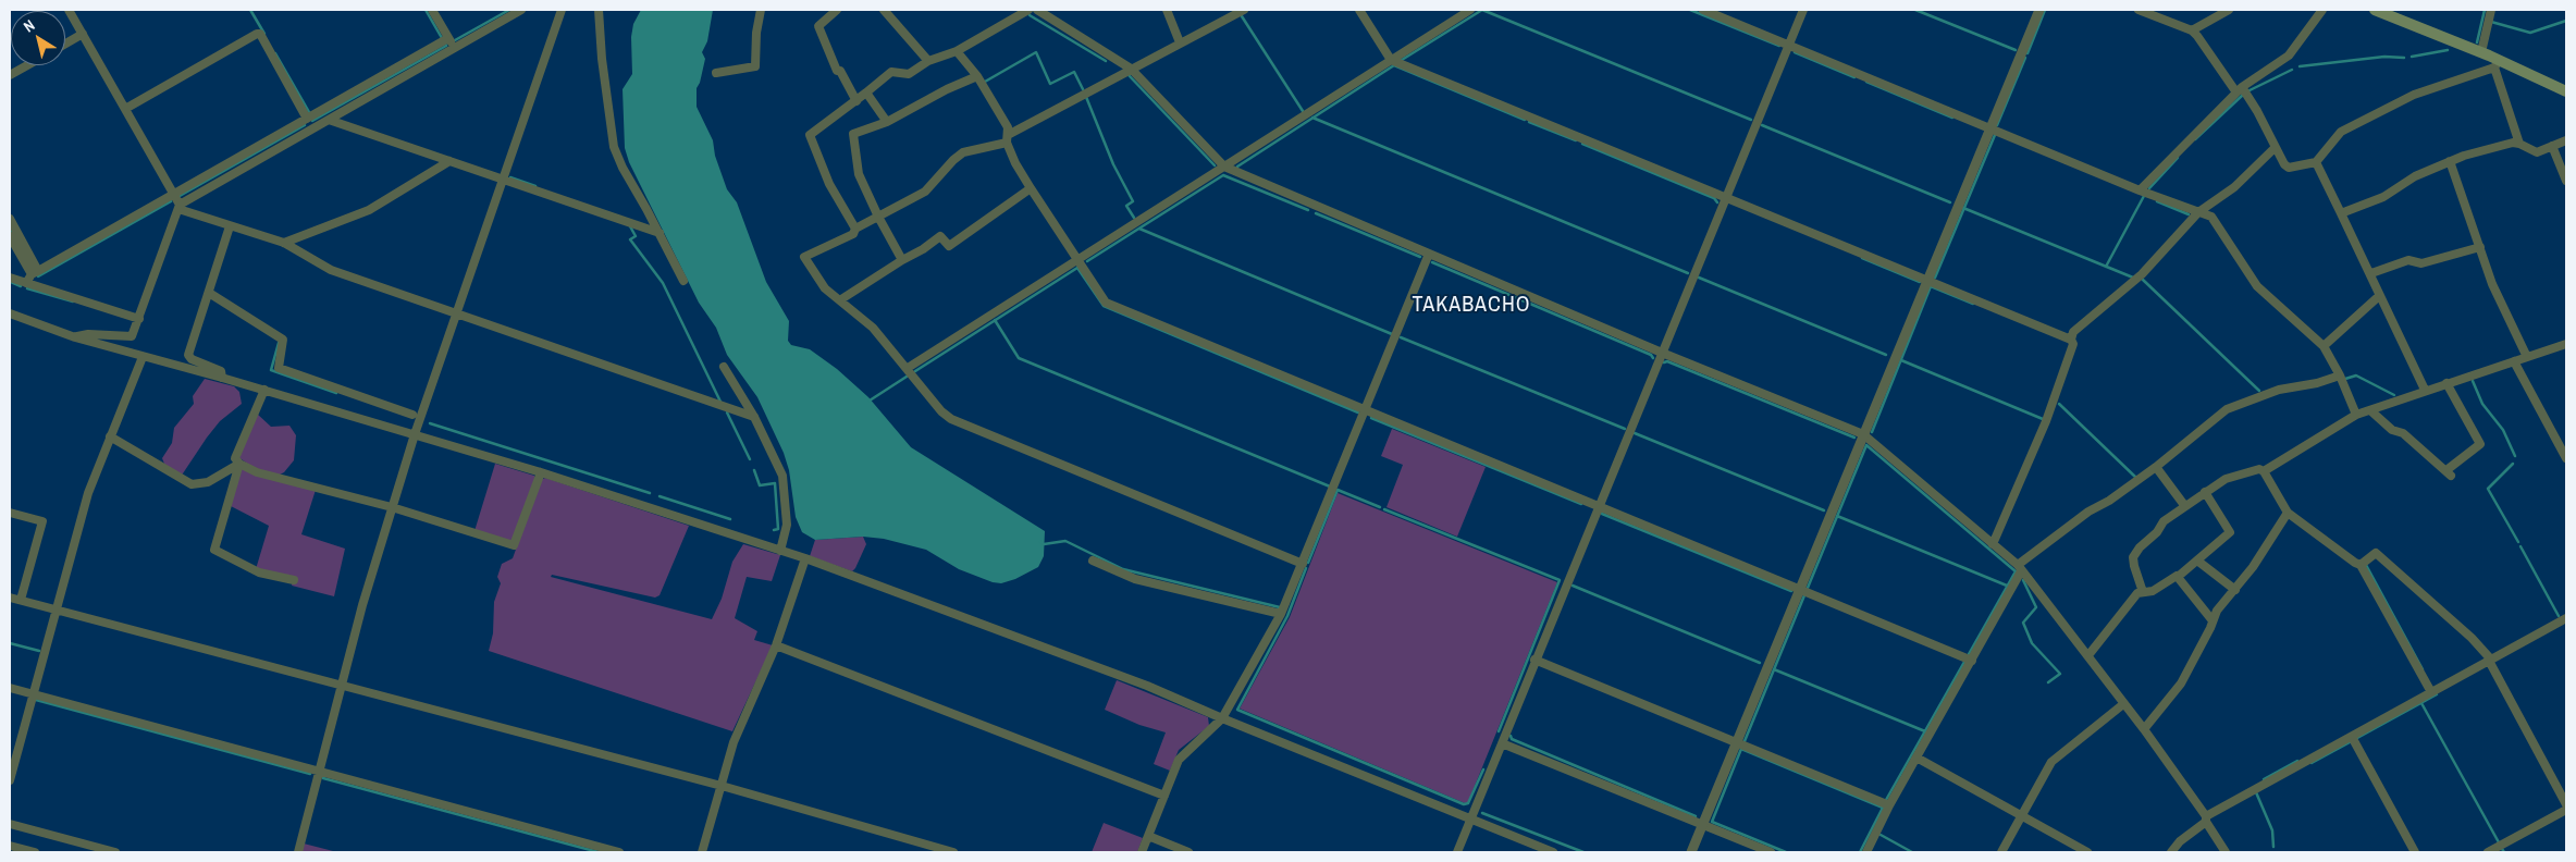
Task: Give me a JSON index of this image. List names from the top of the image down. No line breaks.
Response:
{"districts":["TAKABACHO"],"north":"top left"}
